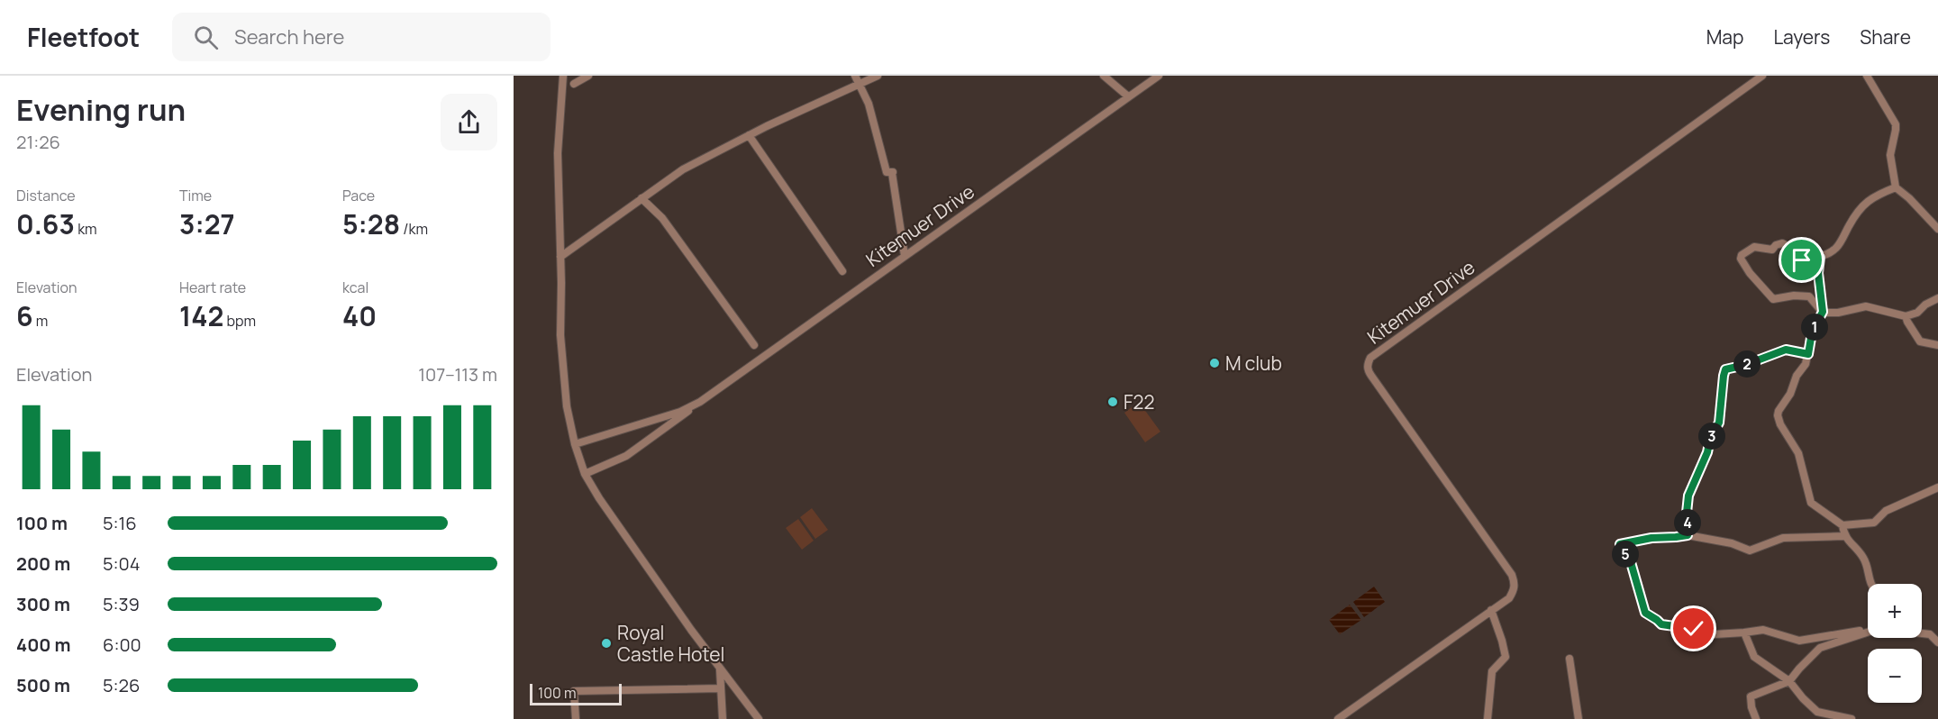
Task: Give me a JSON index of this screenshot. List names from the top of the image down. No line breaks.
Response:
{"streets":{"street":["Kitemuer Drive"]},"places":["M club","F22","Royal Castle Hotel"],"scale_bar":"100 m","page":{"header":"Fleetfoot","search":"Search here","nav":["Map","Layers","Share"],"heading":["Evening run","21:26"],"stats":[["Distance","0.63 km"],["Time","3:27"],["Pace","5:28 /km"],["Elevation","6 m"],["Heart rate","142 bpm"],["kcal","40"]],"pins":["1","2","3","4","5"],"chart":["Elevation","107–113 m"],"list":[{"name":"100 m","note":"5:16"},{"name":"200 m","note":"5:04"},{"name":"300 m","note":"5:39"},{"name":"400 m","note":"6:00"},{"name":"500 m","note":"5:26"}],"map_buttons":["+","−"],"scale":"100 m"}}
